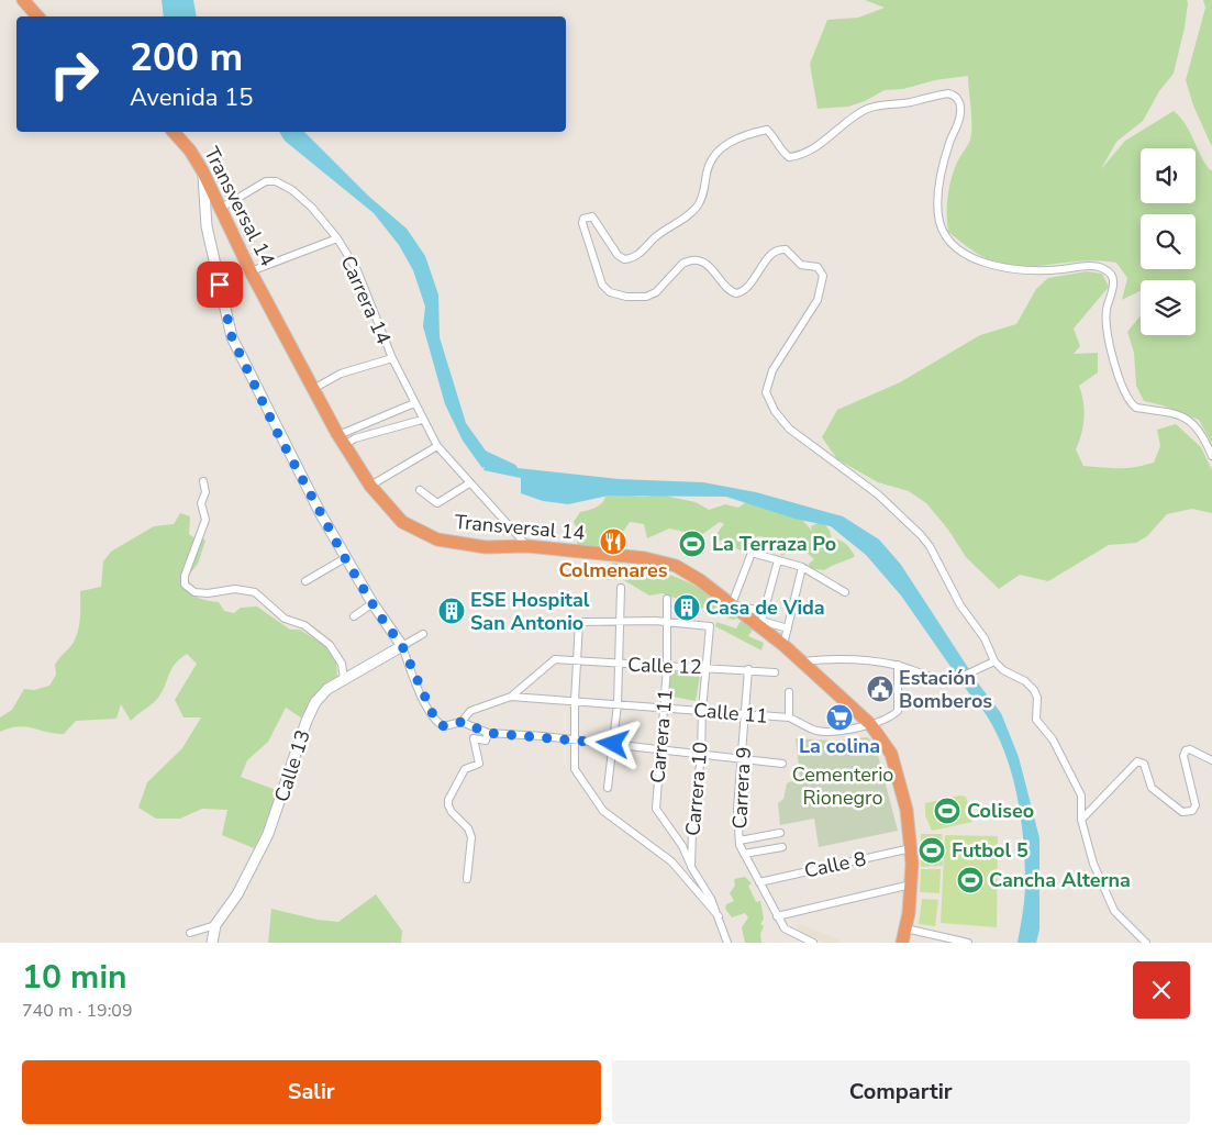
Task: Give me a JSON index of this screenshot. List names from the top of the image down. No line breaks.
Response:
{"streets":{"highway":["Transversal 14"],"street":["Carrera 14","Calle 12","Calle 11","Carrera 11","Calle 13","Carrera 9","Carrera 10","Calle 8"]},"crossings":[["Transversal 14","Carrera 14"],["Transversal 14","Calle 11"],["Transversal 14","Calle 8"],["Calle 12","Calle 11"],["Calle 12","Carrera 11"],["Calle 12","Carrera 9"],["Calle 12","Carrera 10"],["Calle 11","Carrera 11"],["Calle 11","Carrera 9"],["Calle 11","Carrera 10"],["Carrera 11","Carrera 10"],["Carrera 9","Calle 8"]],"parks":["Cementerio Rionegro"],"places":{"restaurant":["Colmenares"],"sports":["La Terraza Po","Coliseo","Futbol 5","Cancha Alterna"],"building":["Casa de Vida","ESE Hospital San Antonio"],"public building":["Estación Bomberos"],"supermarket":["La colina"]},"page":{"turn":["200 m","Avenida 15"],"heading":["10 min","740 m · 19:09"],"buttons":["Salir","Compartir"]}}
